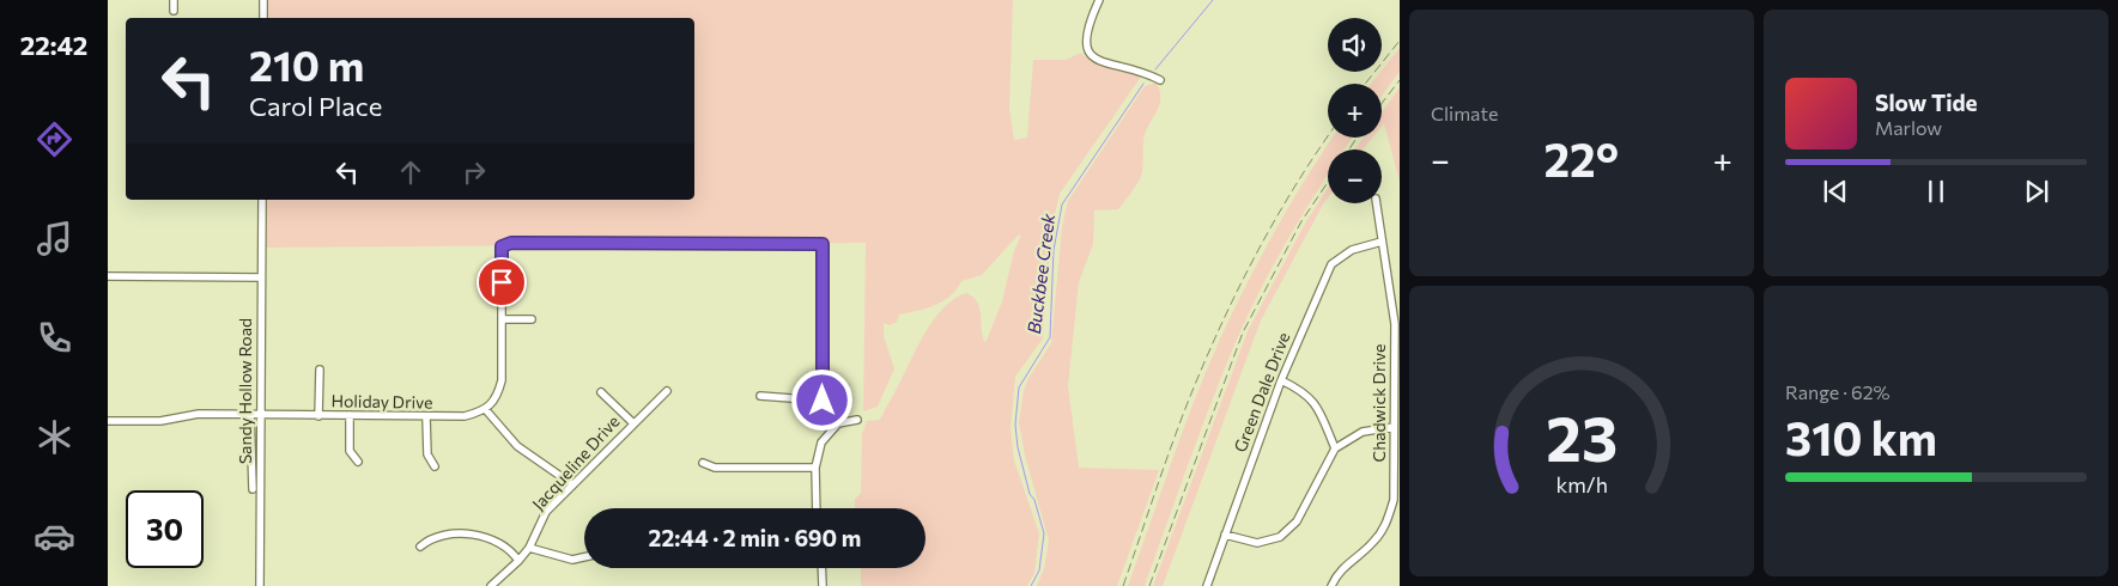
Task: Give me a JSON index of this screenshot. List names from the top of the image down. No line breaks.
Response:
{"streets":{"street":["Sandy Hollow Road","Green Dale Drive","Holiday Drive","Chadwick Drive","Jacqueline Drive"]},"crossings":[["Sandy Hollow Road","Holiday Drive"],["Green Dale Drive","Chadwick Drive"]],"water":["Buckbee Creek"],"page":{"tabs":"22:42","tile":["Climate",["Range · 62%","310 km"]],"map_buttons":["+","−"],"turn":["210 m","Carol Place"],"song":["Slow Tide","Marlow"],"heat":["−","22°","+"],"limit":"30","trip":"22:44 · 2 min · 690 m","gauge":["23","km/h"]}}
